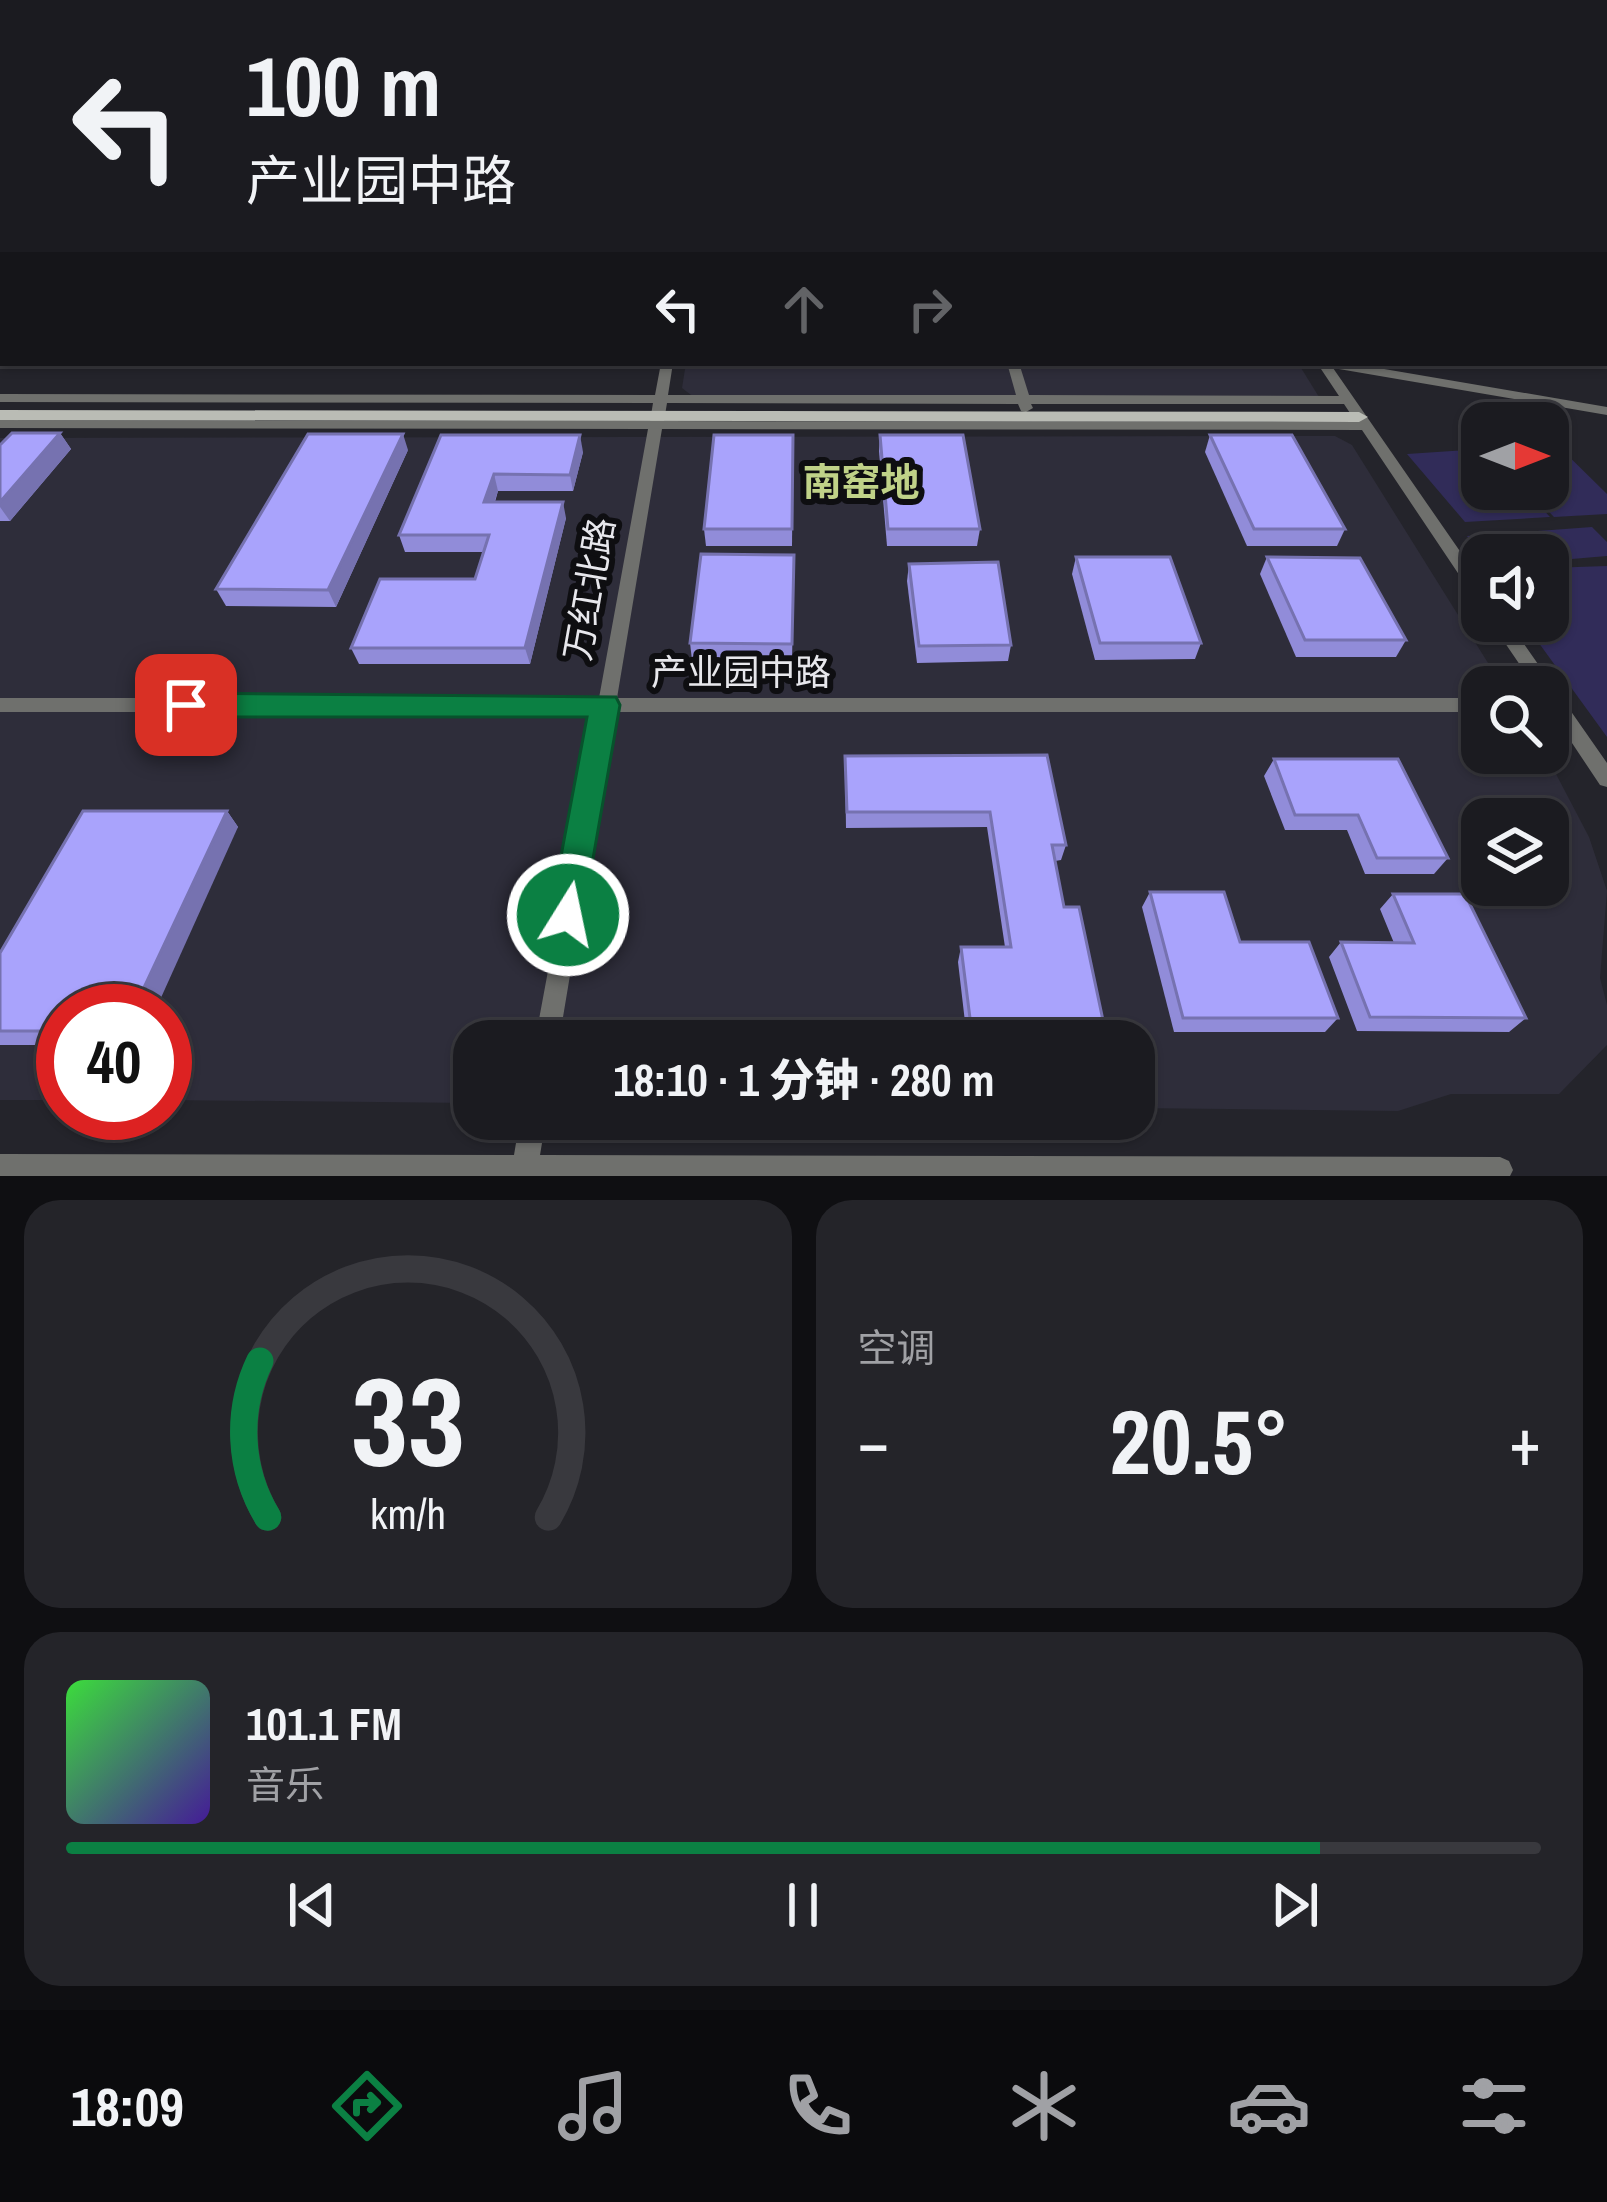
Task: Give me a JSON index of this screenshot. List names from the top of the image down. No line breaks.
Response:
{"streets":{"street":["万红北路","产业园中路"]},"crossings":[["万红北路","产业园中路"]],"districts":["南窑地"],"north":"right","page":{"turn":["100 m","产业园中路"],"limit":"40","trip":"18:10 · 1 分钟 · 280 m","tile":"空调","heat":["−","20.5°","+"],"song":["101.1 FM","音乐"],"tabs":"18:09","gauge":["33","km/h"]}}
